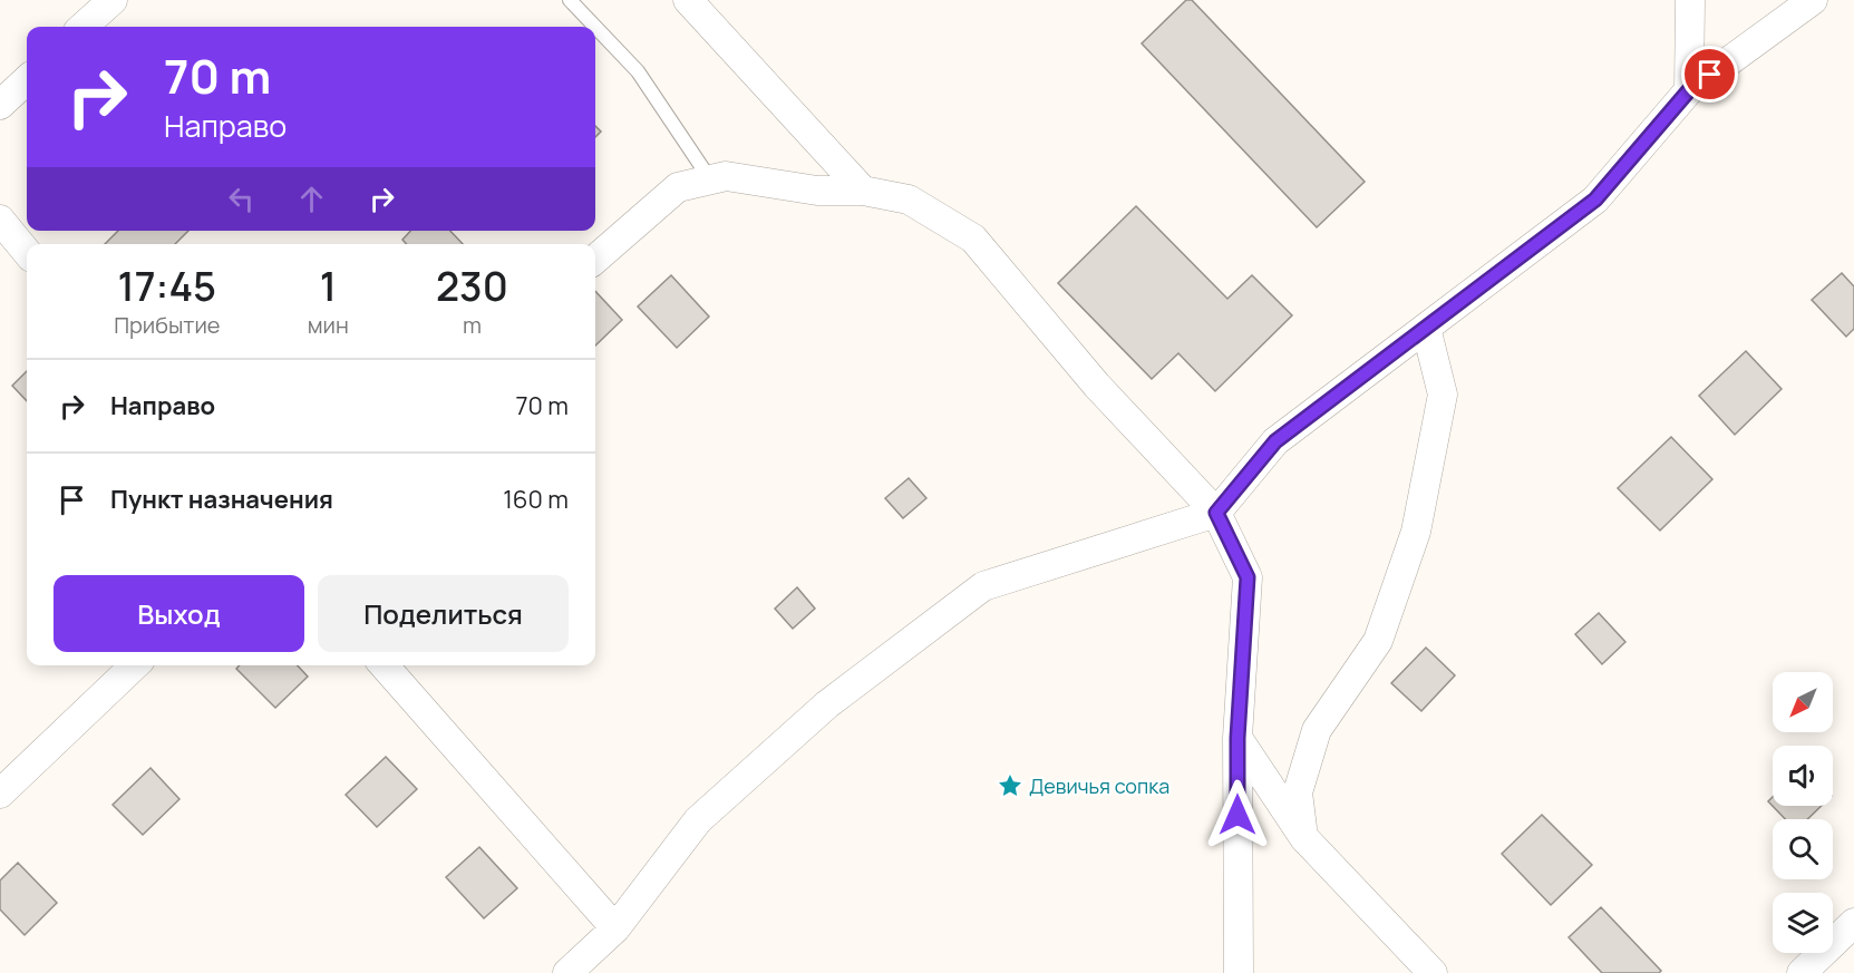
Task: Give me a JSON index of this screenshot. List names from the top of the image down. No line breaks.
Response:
{"places":{"place":["Девичья сопка"]},"north":"bottom left","page":{"turn":["70 m","Направо"],"eta":["17:45","Прибытие","1","мин","230","m"],"list":[{"name":"Направо","value":"70 m"},{"name":"Пункт назначения","value":"160 m"}],"buttons":["Выход","Поделиться"]}}
